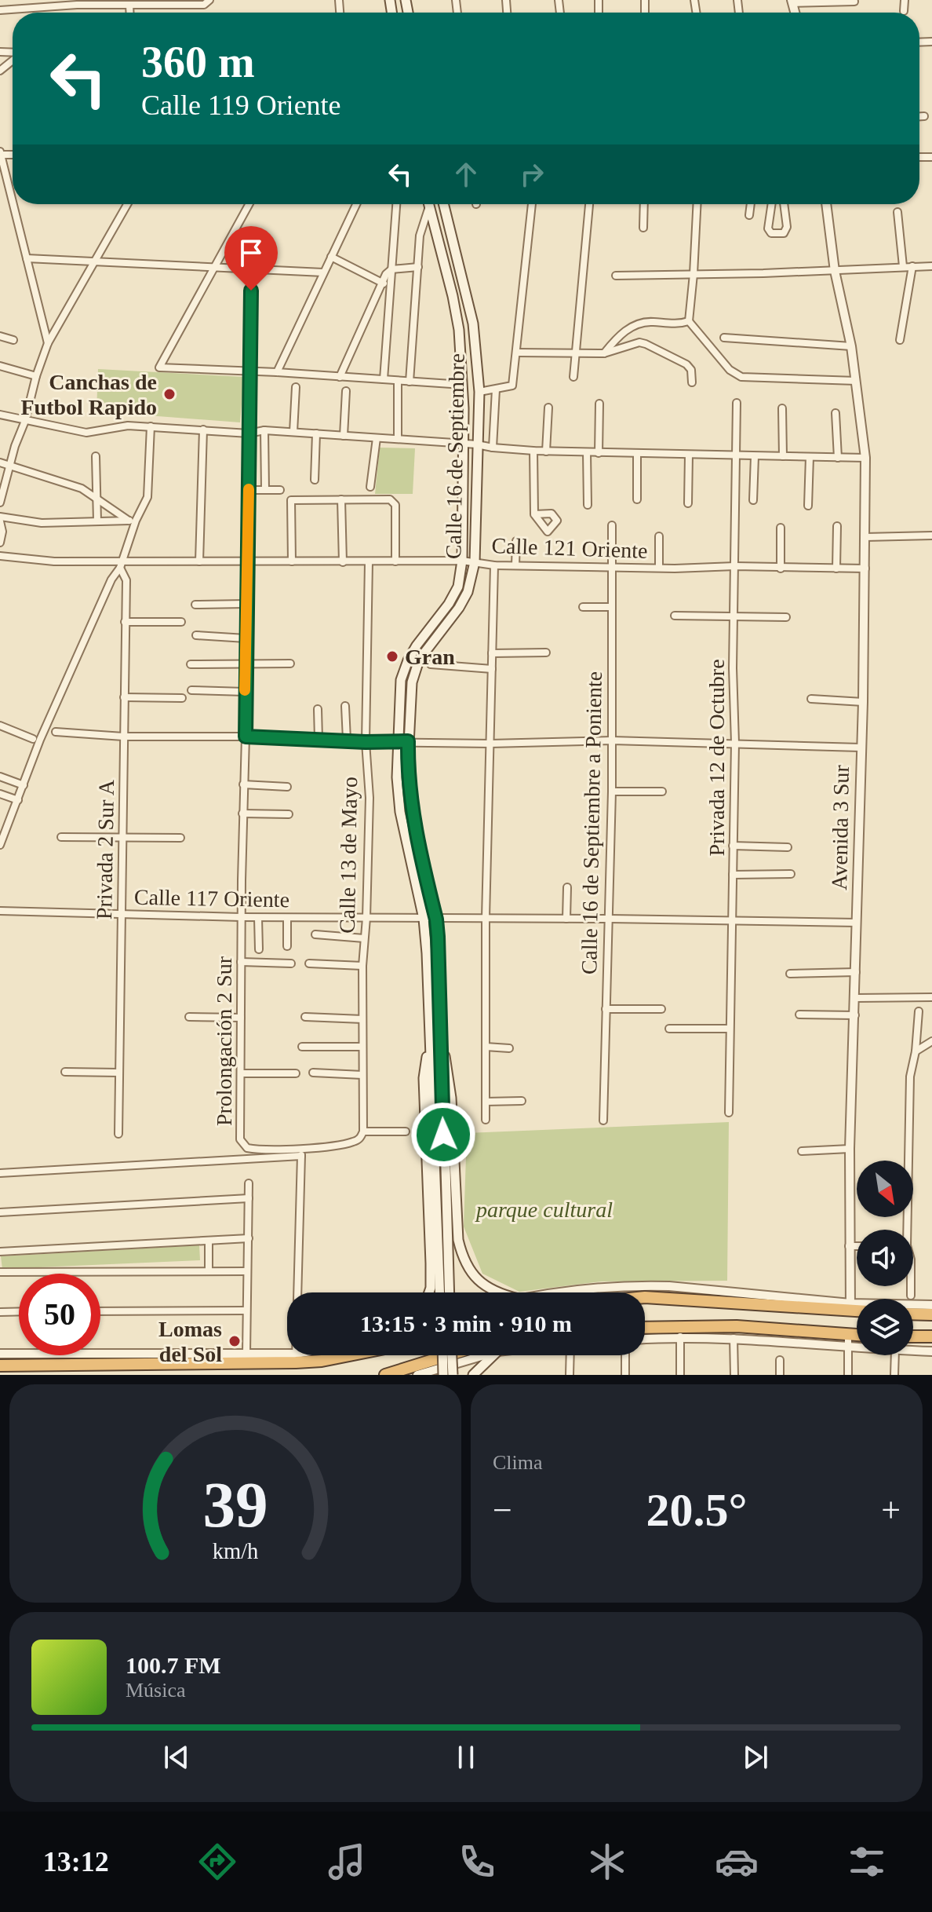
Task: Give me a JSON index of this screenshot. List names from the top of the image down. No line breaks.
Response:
{"streets":{"main road":["Calle 16 de Septiembre"],"street":["Calle 121 Oriente","Privada 12 de Octubre","Calle 16 de Septiembre a Poniente","Avenida 3 Sur","Privada 2 Sur A","Calle 13 de Mayo","Calle 117 Oriente","Prolongación 2 Sur"]},"crossings":[["Calle 16 de Septiembre","Calle 121 Oriente"],["Calle 16 de Septiembre","Calle 117 Oriente"],["Calle 121 Oriente","Privada 12 de Octubre"],["Calle 121 Oriente","Calle 16 de Septiembre a Poniente"],["Calle 121 Oriente","Avenida 3 Sur"],["Calle 121 Oriente","Privada 2 Sur A"],["Calle 121 Oriente","Calle 13 de Mayo"],["Calle 121 Oriente","Prolongación 2 Sur"],["Privada 12 de Octubre","Calle 117 Oriente"],["Calle 16 de Septiembre a Poniente","Calle 117 Oriente"],["Avenida 3 Sur","Calle 117 Oriente"],["Privada 2 Sur A","Calle 117 Oriente"],["Calle 13 de Mayo","Calle 117 Oriente"],["Calle 117 Oriente","Prolongación 2 Sur"]],"parks":["parque cultural"],"places":["Canchas de Futbol Rapido","Gran","Lomas del Sol"],"north":"bottom right","page":{"turn":["360 m","Calle 119 Oriente"],"limit":"50","trip":"13:15 · 3 min · 910 m","tile":"Clima","heat":["−","20.5°","+"],"song":["100.7 FM","Música"],"tabs":"13:12","gauge":["39","km/h"]}}
